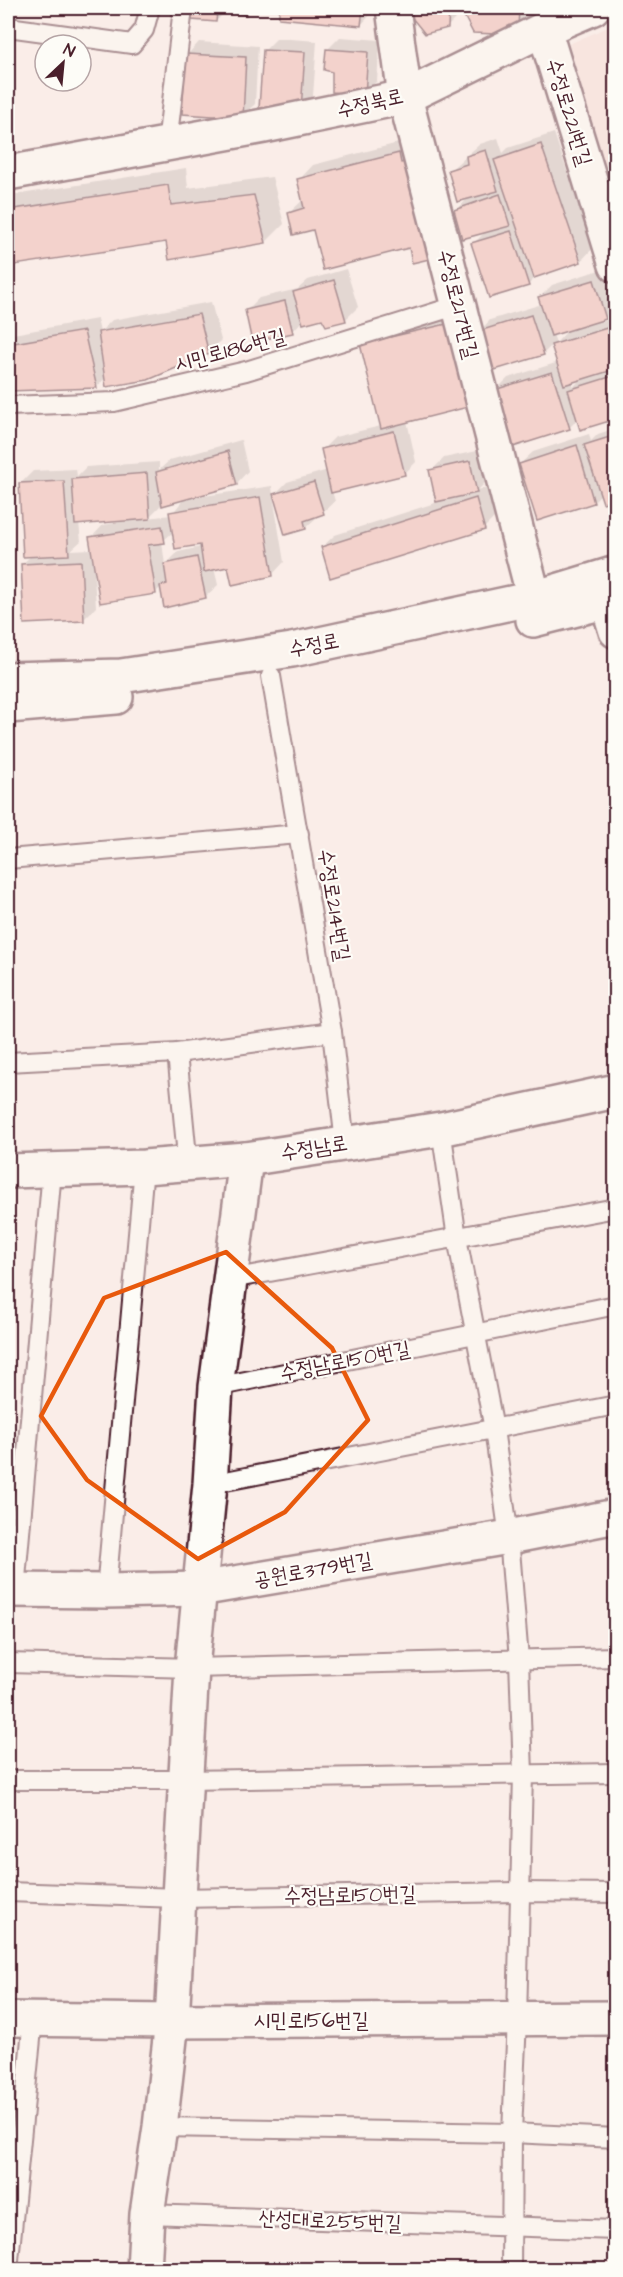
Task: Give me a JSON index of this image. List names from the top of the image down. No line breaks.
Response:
{"streets":{"street":["수정북로","수정로221번길","수정로217번길","수정로","수정남로","공원로379번길","시민로156번길"],"lane":["시민로186번길","수정로214번길","수정남로150번길","산성대로255번길"]},"crossings":[["수정북로","수정로221번길"],["수정북로","수정로217번길"],["수정로217번길","시민로186번길"],["수정로217번길","수정로"],["수정로","수정로214번길"],["수정로214번길","수정남로"]],"north":"top right"}
